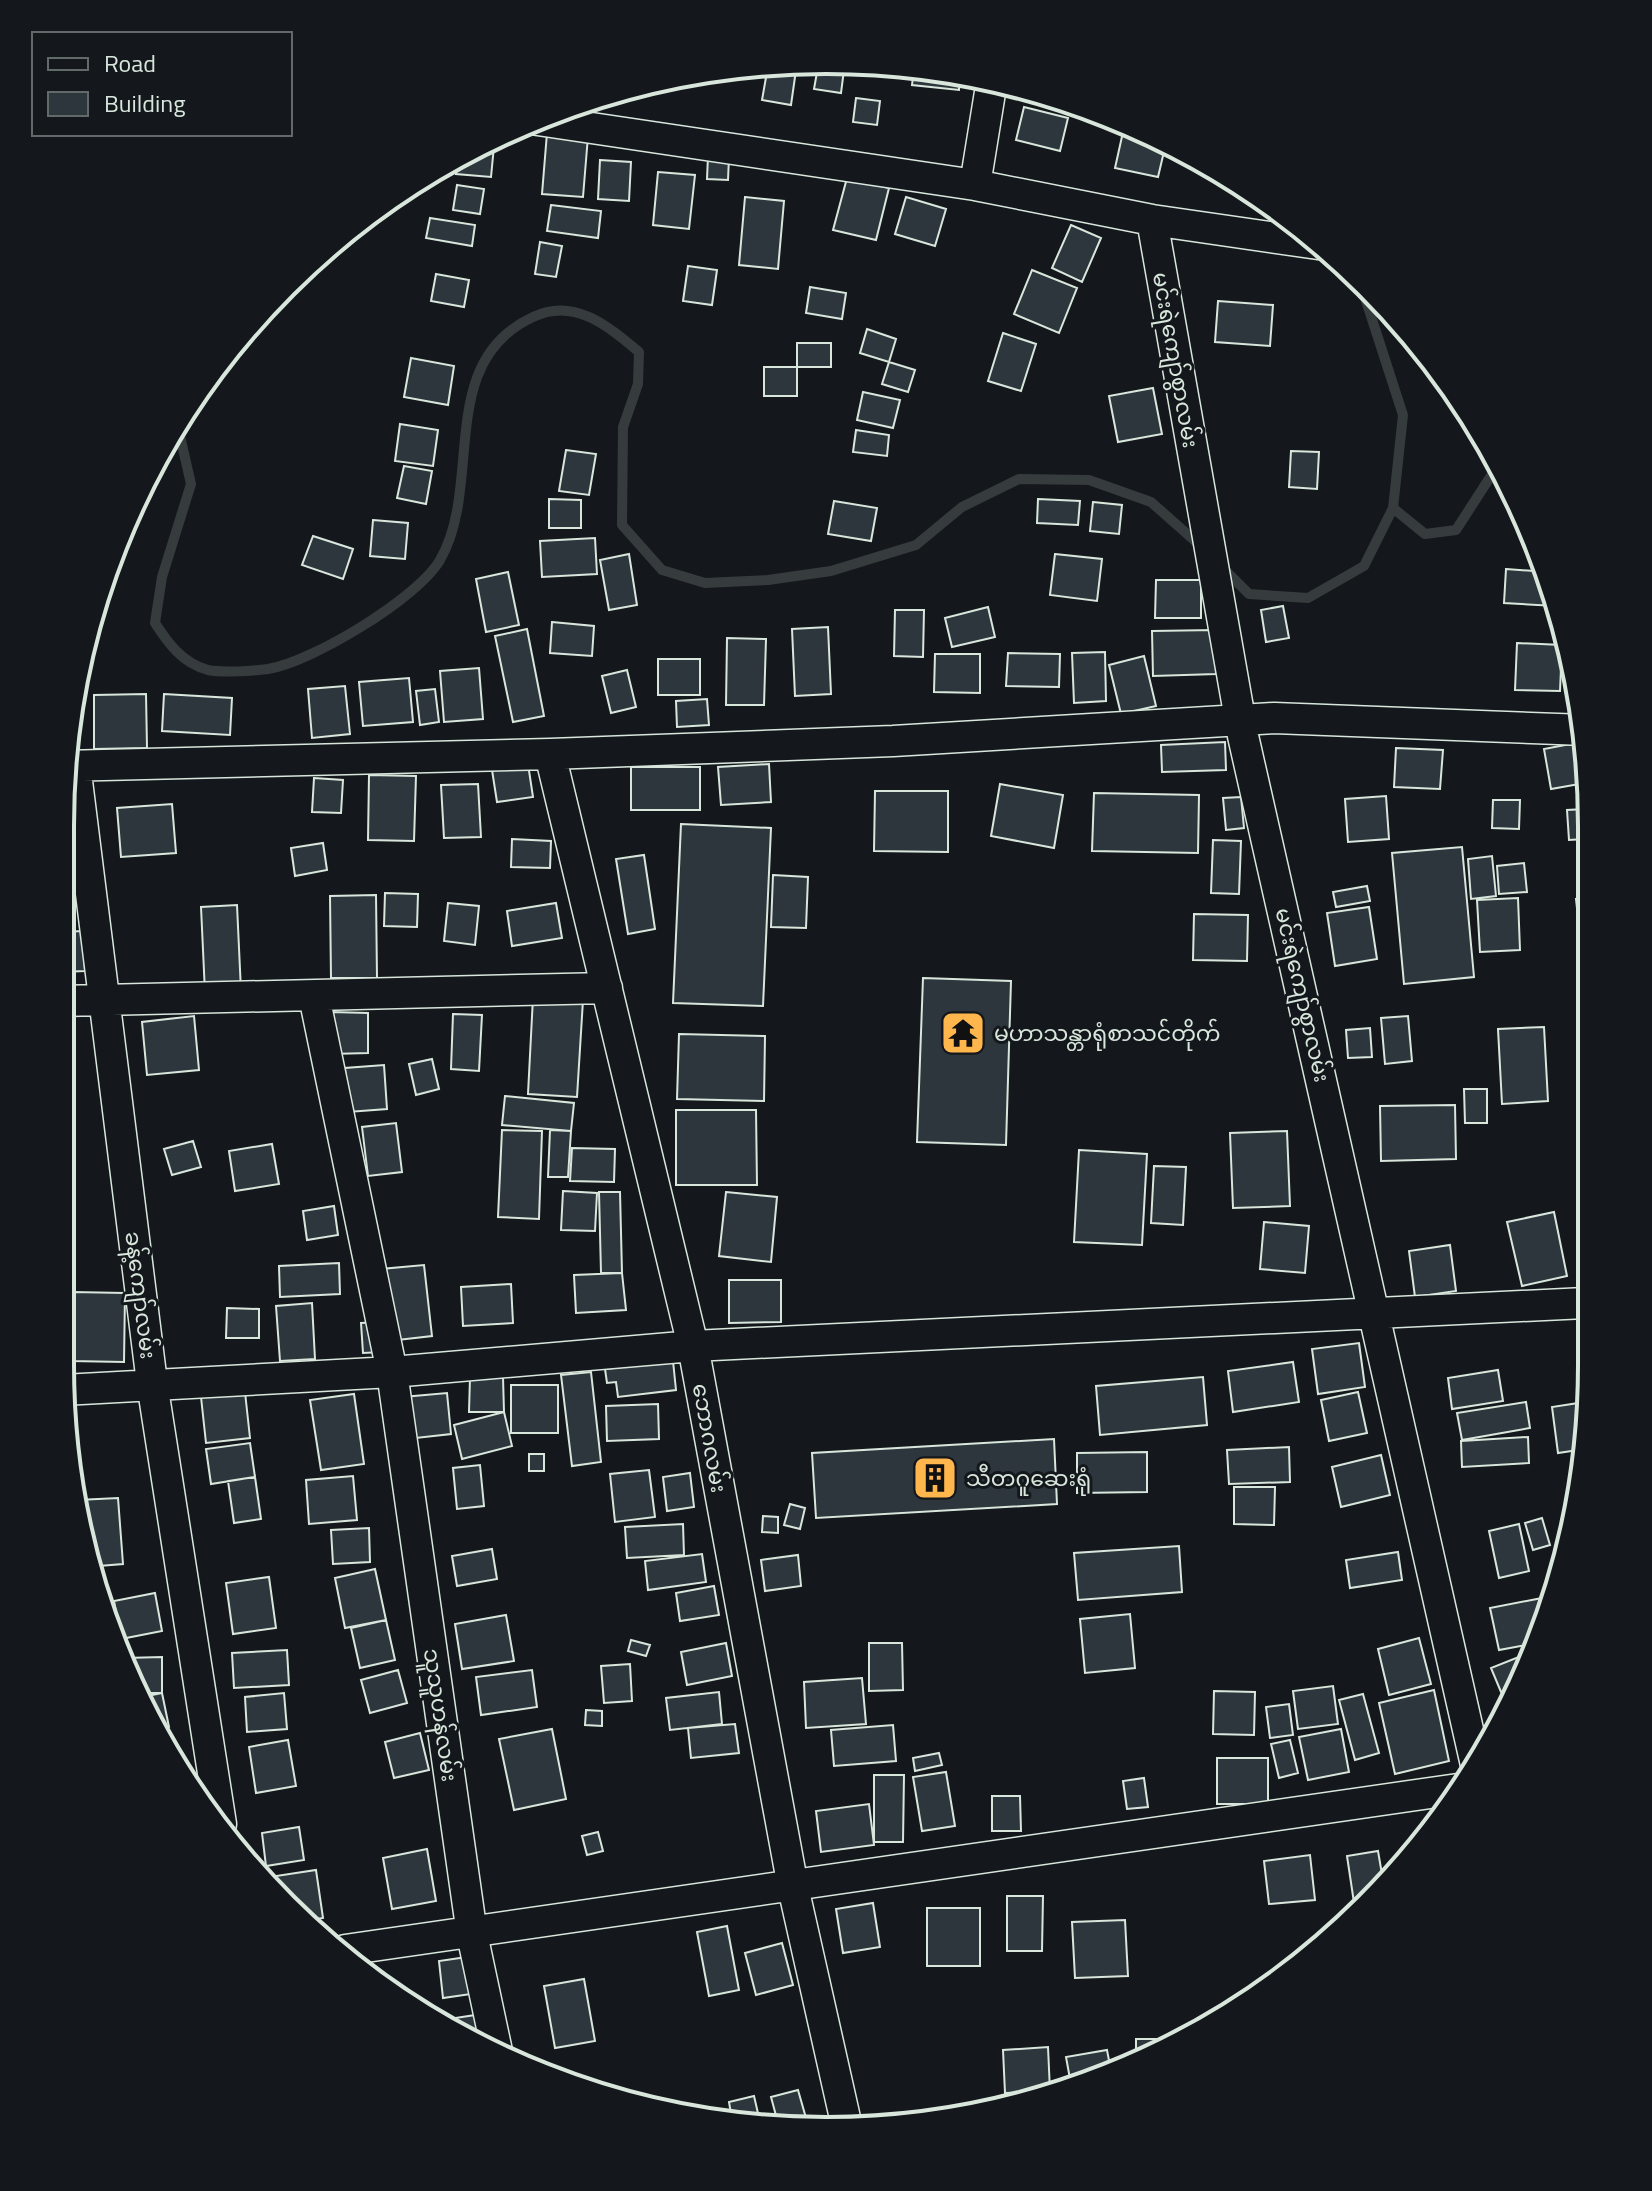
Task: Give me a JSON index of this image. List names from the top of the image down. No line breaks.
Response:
{"streets":{"street":["မင်းရဲကျော်စွာလမ်း","ခန့်ကျော်လမ်း","ဘောဂလမ်း","သူသူဟန်လမ်း"]},"places":{"temple":["မဟာသန္တာရုံစာသင်တိုက်"],"building":["သီတဂူဆေးရုံ"]},"legend":["Road","Building"]}
